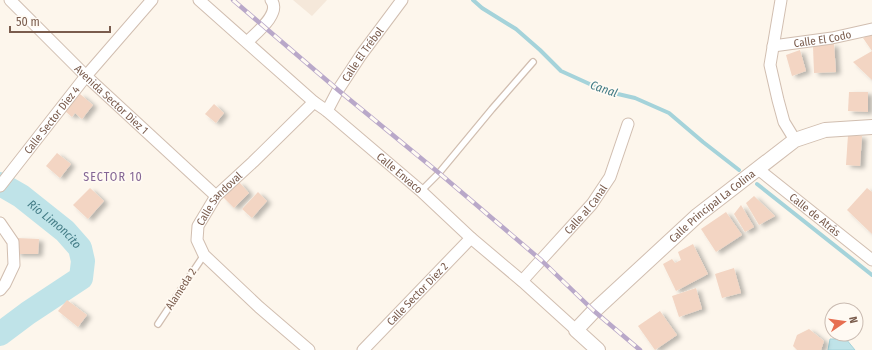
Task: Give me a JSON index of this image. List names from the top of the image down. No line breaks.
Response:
{"streets":{"street":["Calle El Codo","Calle El Trébol","Avenida Sector Diez 1","Calle Sector Diez 4","Calle Envaco","Calle Sandoval","Calle Principal La Colina","Calle al Canal","Calle de Atrás","Calle Sector Diez 2"],"lane":["Alameda 2"]},"crossings":[["Calle El Trébol","Calle Envaco"],["Avenida Sector Diez 1","Calle Sector Diez 4"],["Avenida Sector Diez 1","Calle Sandoval"],["Calle Envaco","Calle Sandoval"],["Calle Envaco","Calle Principal La Colina"],["Calle Envaco","Calle al Canal"],["Calle Envaco","Calle Sector Diez 2"],["Calle Sandoval","Alameda 2"],["Calle Principal La Colina","Calle de Atrás"]],"districts":["SECTOR 10"],"water":["Canal","Río Limoncito"],"scale_bar":"50 m","north":"right"}
